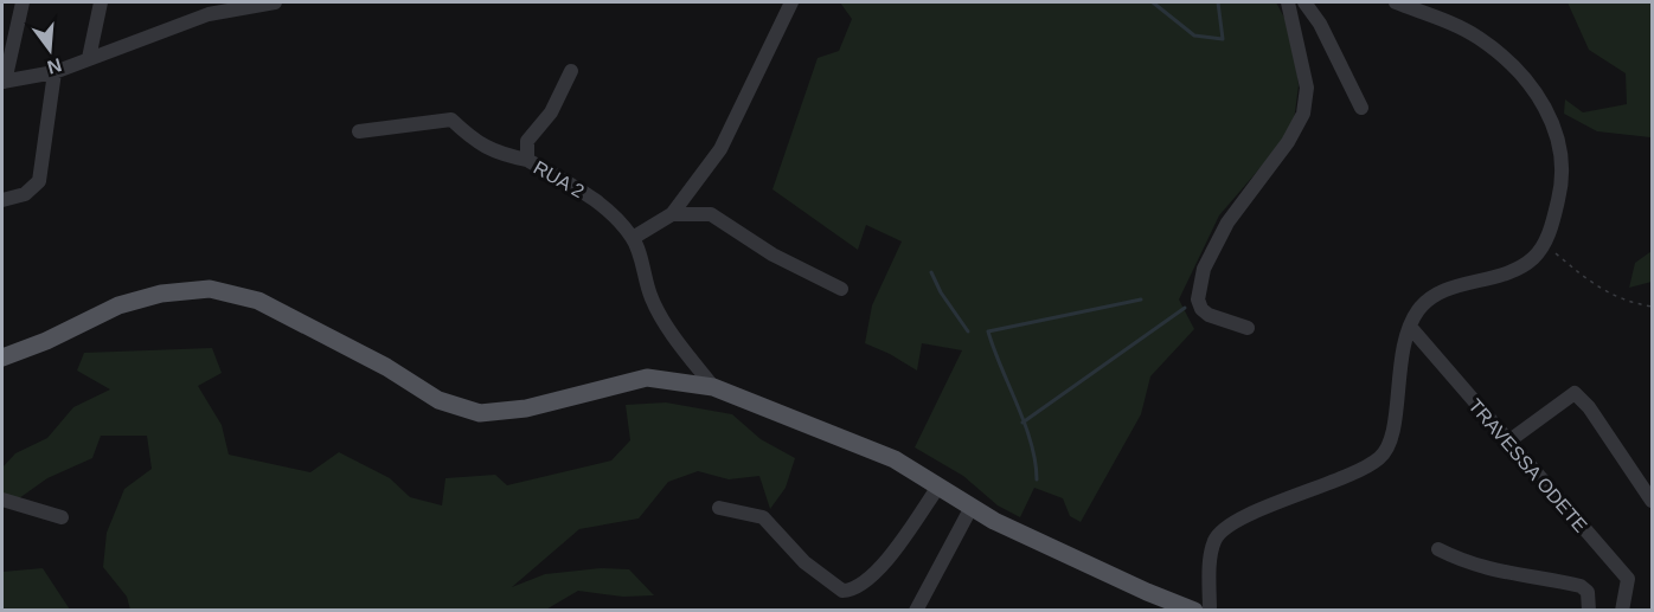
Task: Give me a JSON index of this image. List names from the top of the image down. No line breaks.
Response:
{"streets":{"street":["RUA 2","TRAVESSA ODETE"]},"north":"bottom"}
